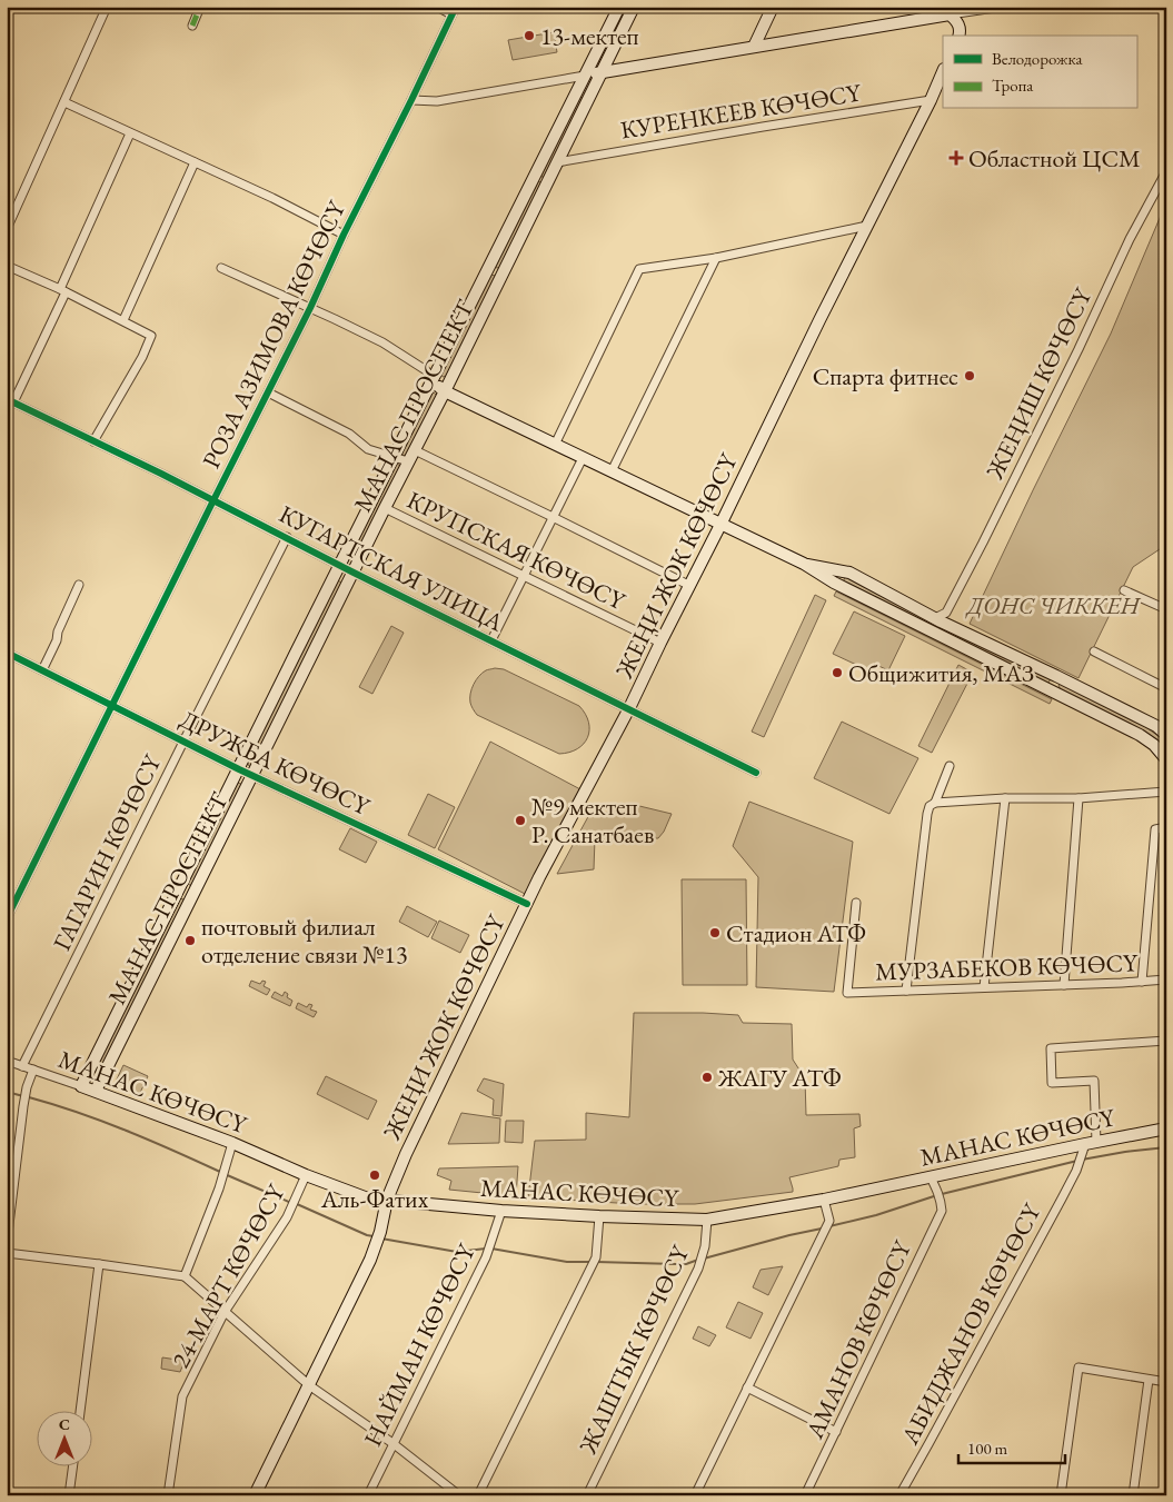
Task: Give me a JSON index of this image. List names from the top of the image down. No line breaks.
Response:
{"streets":{"main road":["МАНАС ПРОСПЕКТ","ЖЕҢИ ЖОК КӨЧӨСҮ","МАНАС КӨЧӨСҮ"],"street":["КУРЕНКЕЕВ КӨЧӨСҮ","РОЗА АЗИМОВА КӨЧӨСҮ","ЖЕҢИШ КӨЧӨСҮ","КРУПСКАЯ КӨЧӨСҮ","КУГАРТСКАЯ УЛИЦА","ДРУЖБА КӨЧӨСҮ","ГАГАРИН КӨЧӨСҮ","МУРЗАБЕКОВ КӨЧӨСҮ","24-МАРТ КӨЧӨСҮ","АБИДЖАНОВ КӨЧӨСҮ","АМАНОВ КӨЧӨСҮ","НАЙМАН КӨЧӨСҮ","ЖАШТЫК КӨЧӨСҮ"]},"crossings":[["КУРЕНКЕЕВ КӨЧӨСҮ","МАНАС ПРОСПЕКТ"],["КУРЕНКЕЕВ КӨЧӨСҮ","ЖЕҢИ ЖОК КӨЧӨСҮ"],["РОЗА АЗИМОВА КӨЧӨСҮ","КУГАРТСКАЯ УЛИЦА"],["РОЗА АЗИМОВА КӨЧӨСҮ","ДРУЖБА КӨЧӨСҮ"],["МАНАС ПРОСПЕКТ","КРУПСКАЯ КӨЧӨСҮ"],["МАНАС ПРОСПЕКТ","КУГАРТСКАЯ УЛИЦА"],["МАНАС ПРОСПЕКТ","ДРУЖБА КӨЧӨСҮ"],["МАНАС ПРОСПЕКТ","МАНАС КӨЧӨСҮ"],["КРУПСКАЯ КӨЧӨСҮ","ЖЕҢИ ЖОК КӨЧӨСҮ"],["ЖЕҢИ ЖОК КӨЧӨСҮ","КУГАРТСКАЯ УЛИЦА"],["ЖЕҢИ ЖОК КӨЧӨСҮ","ДРУЖБА КӨЧӨСҮ"],["ЖЕҢИ ЖОК КӨЧӨСҮ","МАНАС КӨЧӨСҮ"],["КУГАРТСКАЯ УЛИЦА","ГАГАРИН КӨЧӨСҮ"],["ДРУЖБА КӨЧӨСҮ","ГАГАРИН КӨЧӨСҮ"],["ГАГАРИН КӨЧӨСҮ","МАНАС КӨЧӨСҮ"],["МАНАС КӨЧӨСҮ","24-МАРТ КӨЧӨСҮ"],["МАНАС КӨЧӨСҮ","АБИДЖАНОВ КӨЧӨСҮ"],["МАНАС КӨЧӨСҮ","АМАНОВ КӨЧӨСҮ"],["МАНАС КӨЧӨСҮ","НАЙМАН КӨЧӨСҮ"],["МАНАС КӨЧӨСҮ","ЖАШТЫК КӨЧӨСҮ"]],"parks":["ДОНС ЧИККЕН"],"places":{"other":["13-мектеп","Спарта фитнес","Общижития, МАЗ","№9 мектеп Р. Санатбаев","Стадион АТФ","почтовый филиал отделение связи №13","ЖАГУ АТФ","Аль-Фатих"],"health":["Областной ЦСМ"]},"legend":["Велодорожка","Тропа"],"scale_bar":"100 m","north":"top"}
